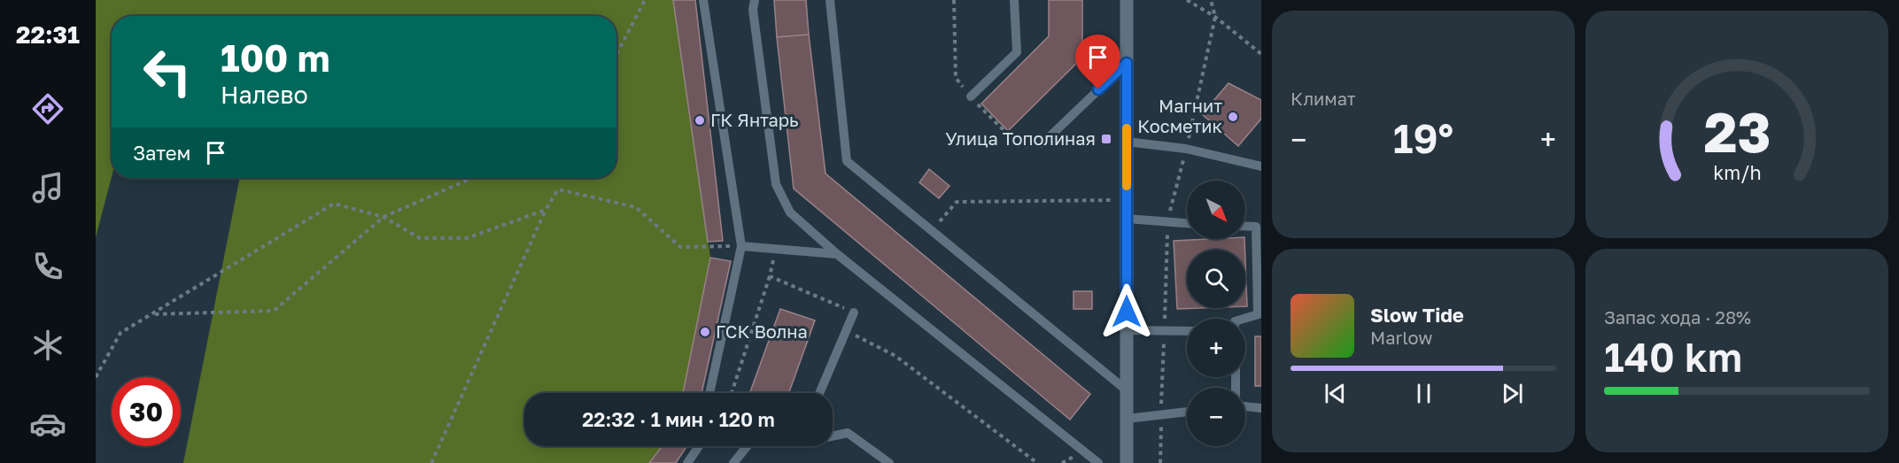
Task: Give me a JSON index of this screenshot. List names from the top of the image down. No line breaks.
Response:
{"places":{"other":["Магнит Косметик","ГК Янтарь","ГСК Волна"],"transit":["Улица Тополиная"]},"north":"bottom right","page":{"tabs":"22:31","tile":["Климат",["Запас хода · 28%","140 km"]],"turn":["100 m","Налево"],"heat":["−","19°","+"],"then":"Затем","map_buttons":["+","−"],"song":["Slow Tide","Marlow"],"limit":"30","trip":"22:32 · 1 мин · 120 m","gauge":["23","km/h"]}}
